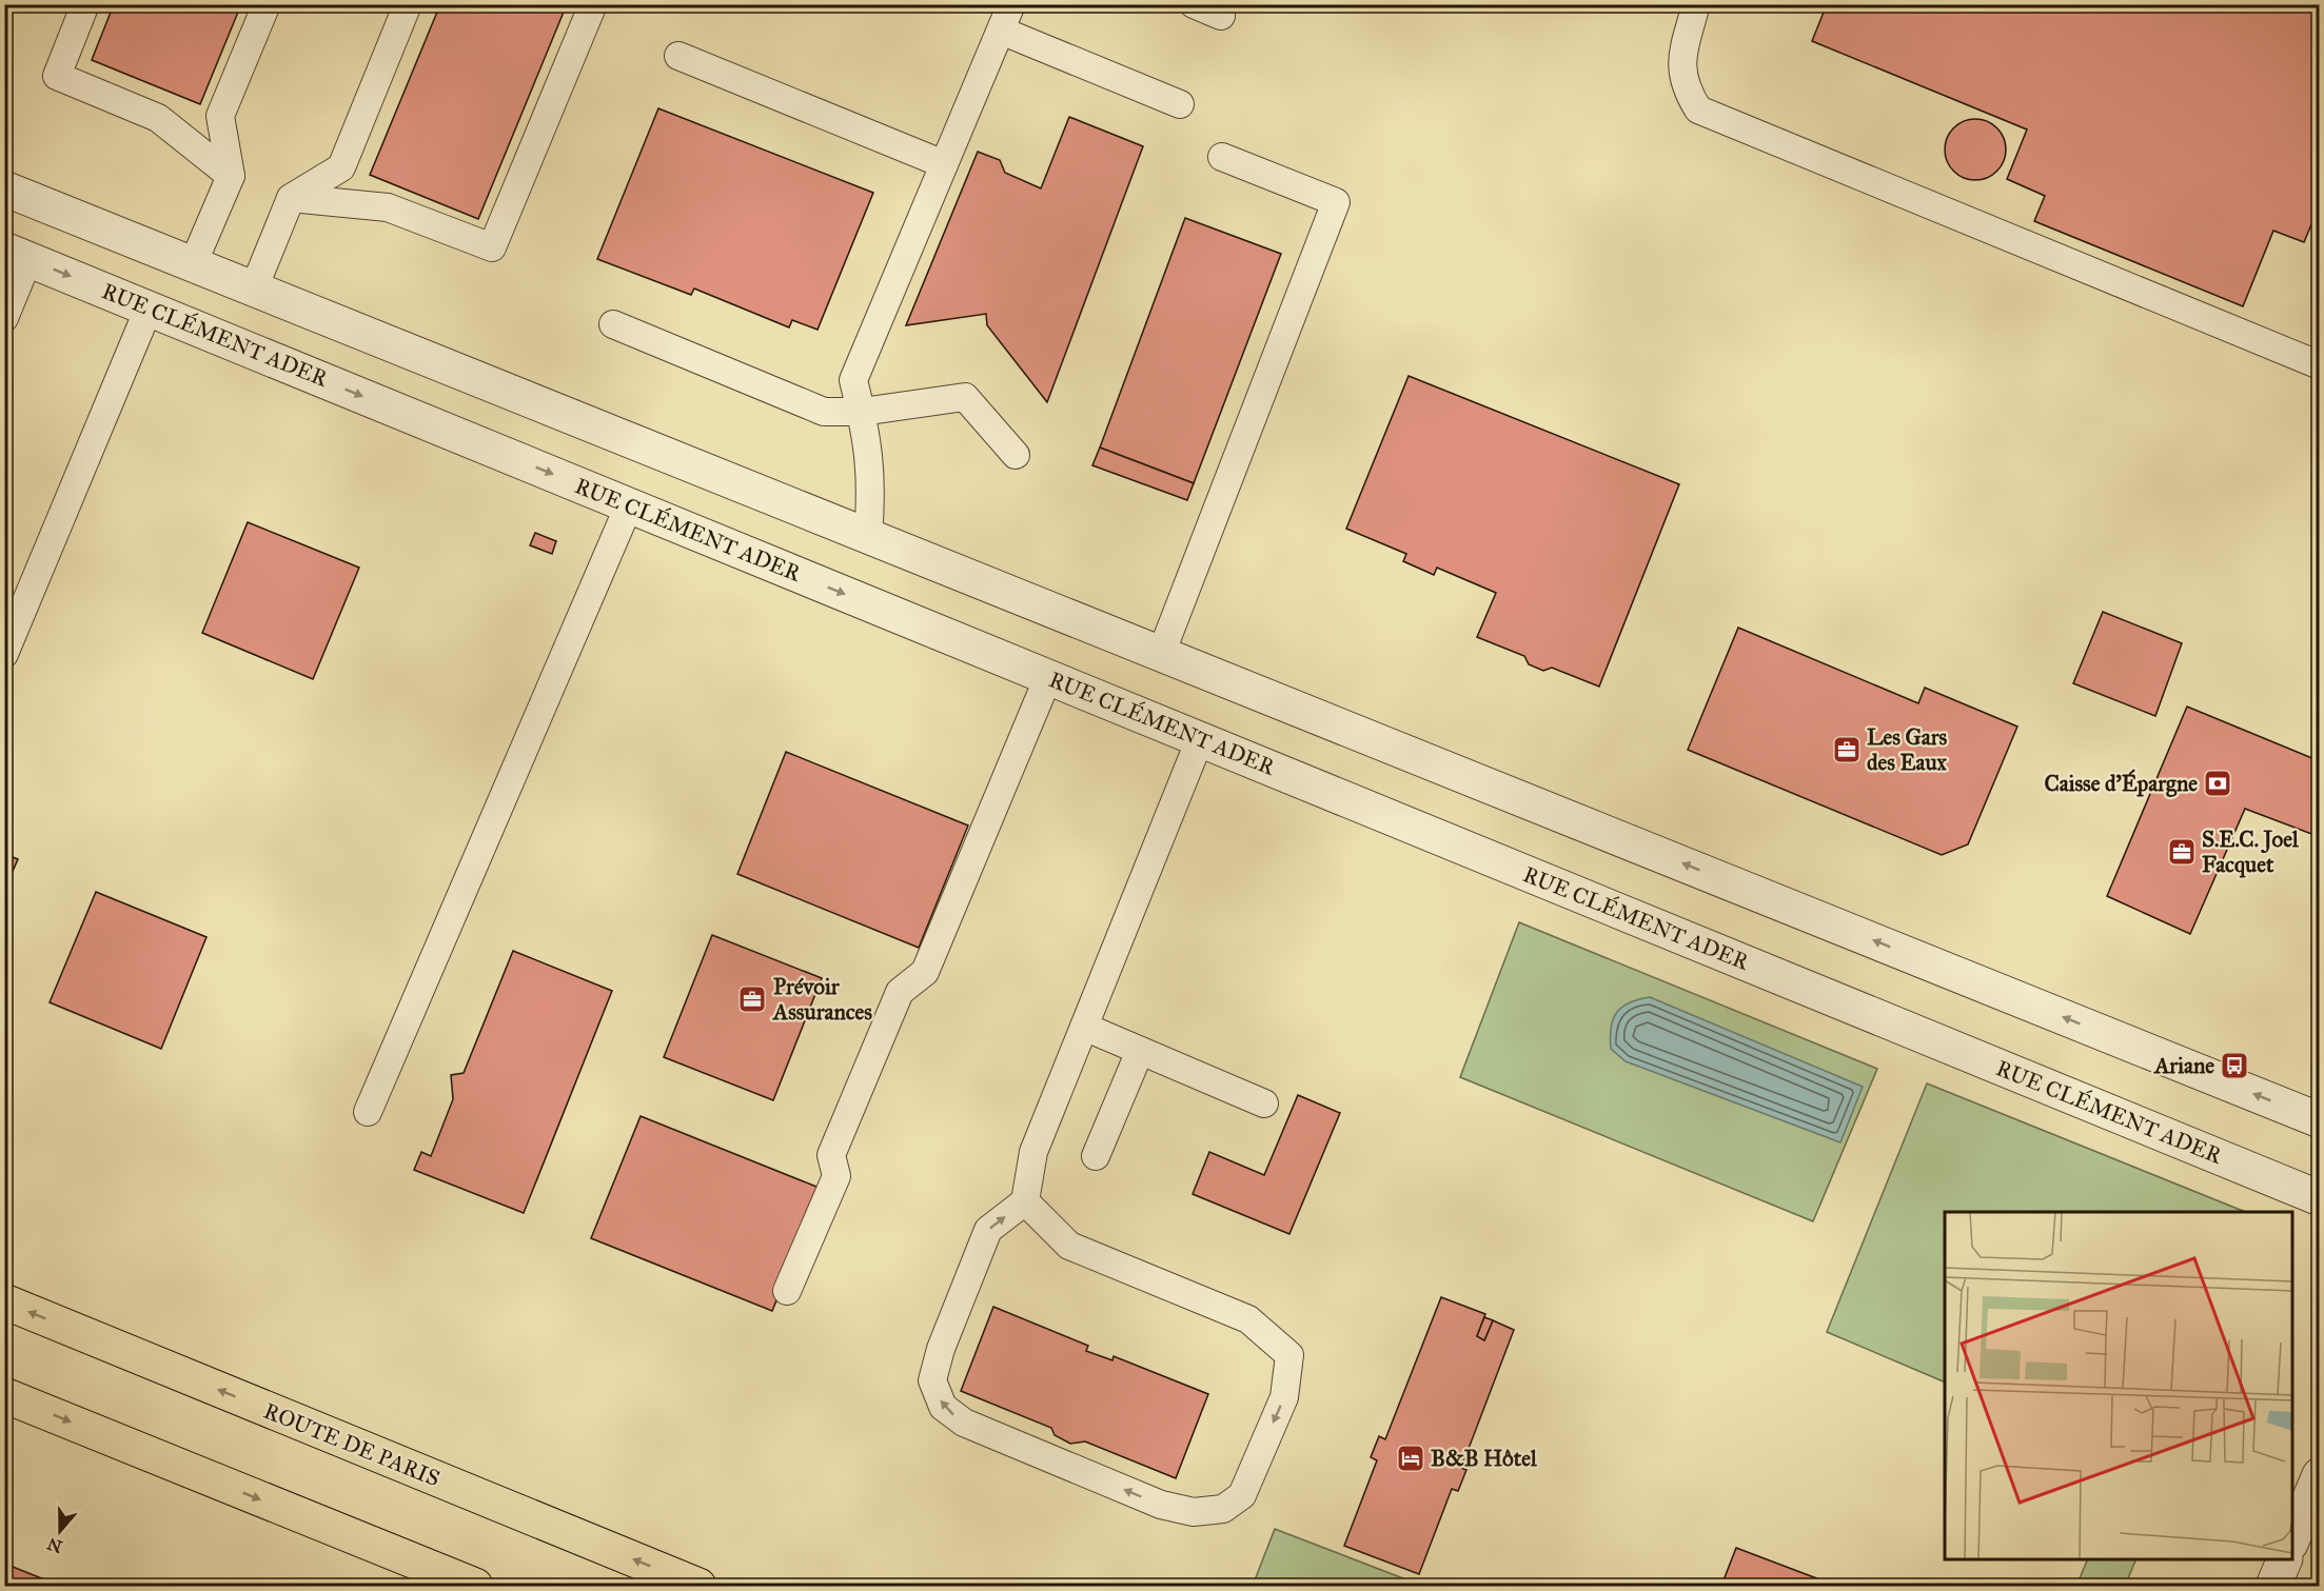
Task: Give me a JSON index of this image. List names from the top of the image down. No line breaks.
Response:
{"streets":{"main road":["ROUTE DE PARIS"],"street":["RUE CLÉMENT ADER"]},"places":{"office":["Les Gars des Eaux","S.E.C. Joel Facquet","Prévoir Assurances"],"bank":["Caisse d'Épargne"],"bus stop":["Ariane"],"hotel":["B&B Hôtel"]},"north":"bottom"}
